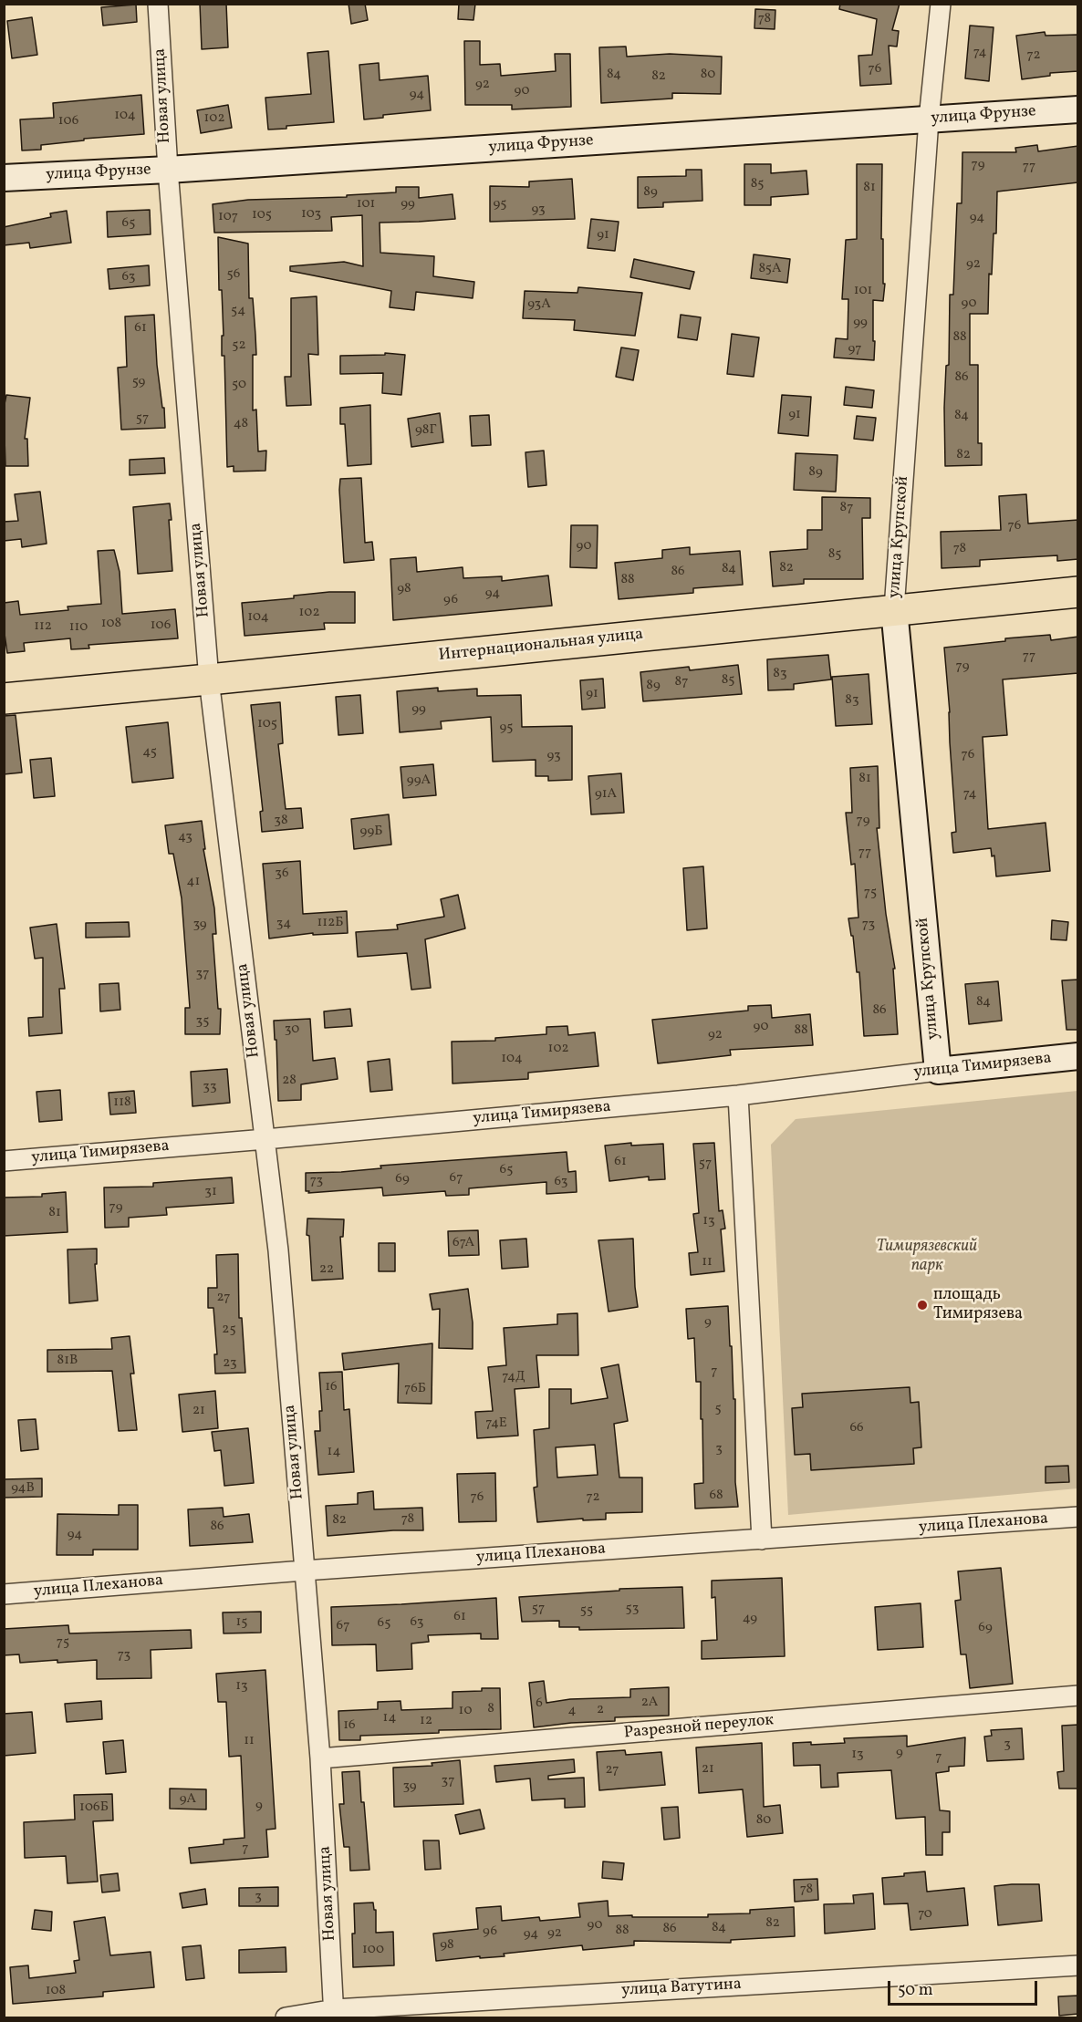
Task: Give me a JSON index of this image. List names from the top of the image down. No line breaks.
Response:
{"streets":{"main road":["Интернациональная улица"],"street":["Новая улица","улица Фрунзе","улица Крупской","улица Тимирязева","улица Плеханова","Разрезной переулок","улица Ватутина"]},"crossings":[["Новая улица","улица Фрунзе"],["Новая улица","Интернациональная улица"],["Новая улица","улица Тимирязева"],["Новая улица","улица Плеханова"],["Новая улица","Разрезной переулок"],["Новая улица","улица Ватутина"],["улица Фрунзе","улица Крупской"],["улица Крупской","Интернациональная улица"],["улица Крупской","улица Тимирязева"]],"parks":["Тимирязевский парк"],"places":["площадь Тимирязева"],"house_numbers":["78","74","72","76","84","80","82","92","90","94","104","102","106","79","77","85","81","89","101","99","95","93","103","105","107","94","65","91","92","85А","56","63","101","90","93А","54","99","61","88","52","97","86","59","50","91","84","57","48","98Г","82","89","87","76","90","78","85","82","84","86","88","98","94","96","102","104","108","106","112","110","77","79","83","85","87","89","91","83","99","105","95","45","76","93","81","99А","91А","74","38","79","99Б","43","77","36","41","75","112Б","34","39","73","37","84","86","35","90","30","88","92","102","104","28","33","118","61","57","65","67","69","73","63","31","79","81","13","67А","11","22","27","9","25","81В","23","7","74Д","16","76Б","5","21","74Е","66","3","14","94В","68","76","72","78","82","86","94","57","53","55","61","49","15","63","65","67","69","75","73","13","2А","6","8","2","10","4","14","12","16","11","3","9","13","7","21","27","37","39","9А","9","106Б","80","7","78","3","70","82","90","84","86","88","96","92","94","98","100","108"],"scale_bar":"50 m"}
